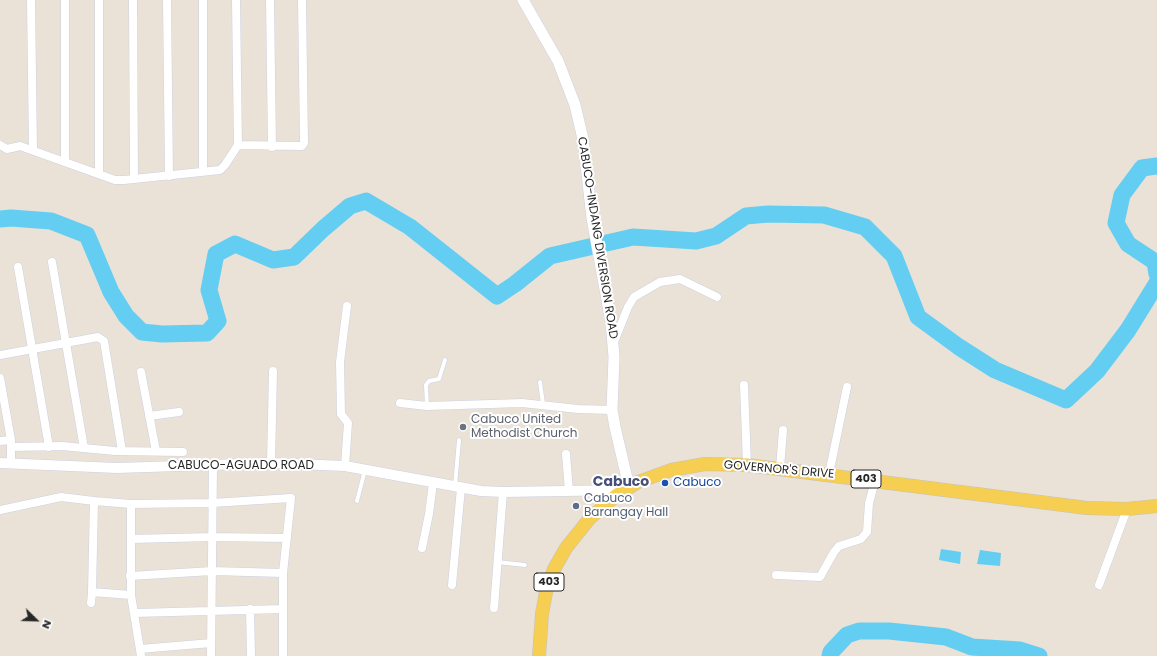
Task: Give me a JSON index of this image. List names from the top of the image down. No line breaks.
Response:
{"streets":{"main road":["CABUCO-INDANG DIVERSION ROAD","GOVERNOR'S DRIVE","403"],"street":["CABUCO-AGUADO ROAD"]},"crossings":[["CABUCO-INDANG DIVERSION ROAD","CABUCO-AGUADO ROAD"],["CABUCO-INDANG DIVERSION ROAD","GOVERNOR'S DRIVE"],["CABUCO-AGUADO ROAD","GOVERNOR'S DRIVE"]],"districts":["Cabuco"],"places":["Cabuco United Methodist Church","Cabuco","Cabuco Barangay Hall"],"north":"bottom right"}
